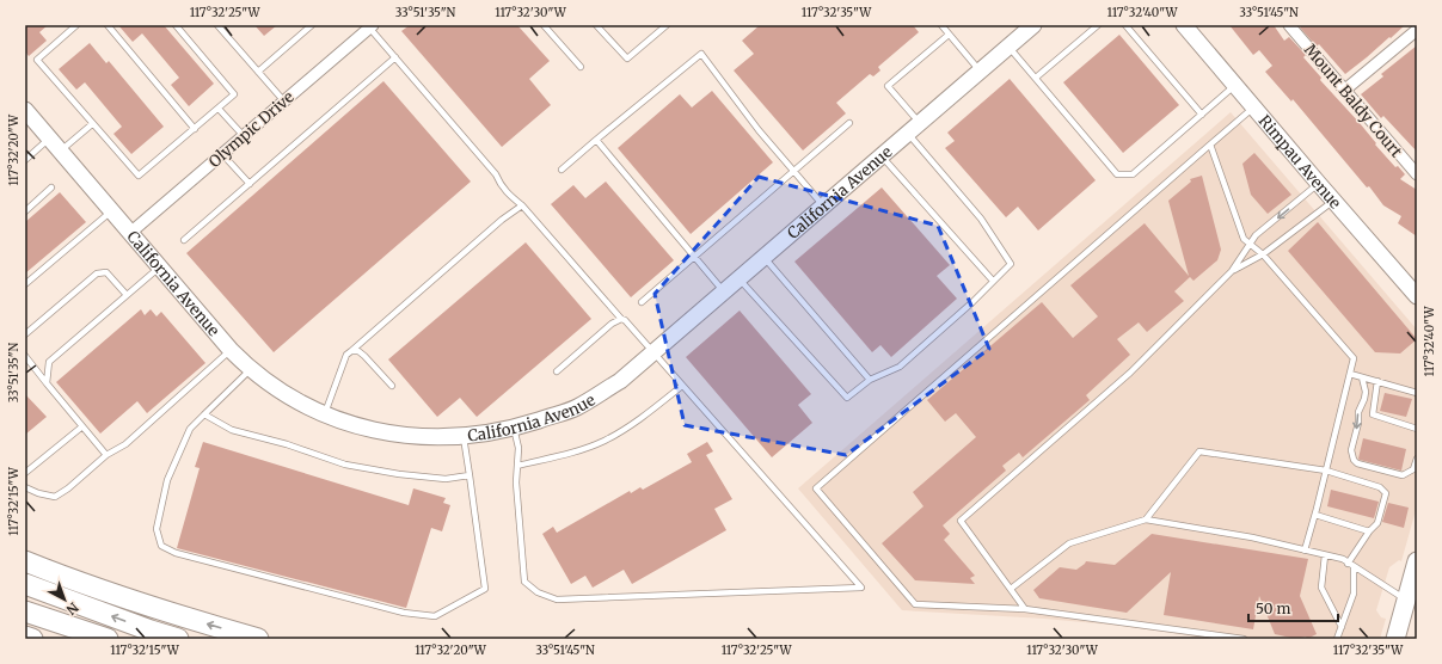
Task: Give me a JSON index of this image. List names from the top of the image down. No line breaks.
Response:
{"streets":{"main road":["Rimpau Avenue","California Avenue"],"street":["Mount Baldy Court","Olympic Drive"]},"crossings":[["Olympic Drive","California Avenue"]],"scale_bar":"50 m","north":"bottom right","coordinates":["117°32'25\"W","33°51'35\"N","117°32'30\"W","117°32'35\"W","117°32'40\"W","33°51'45\"N","117°32'20\"W","117°32'15\"W"]}
